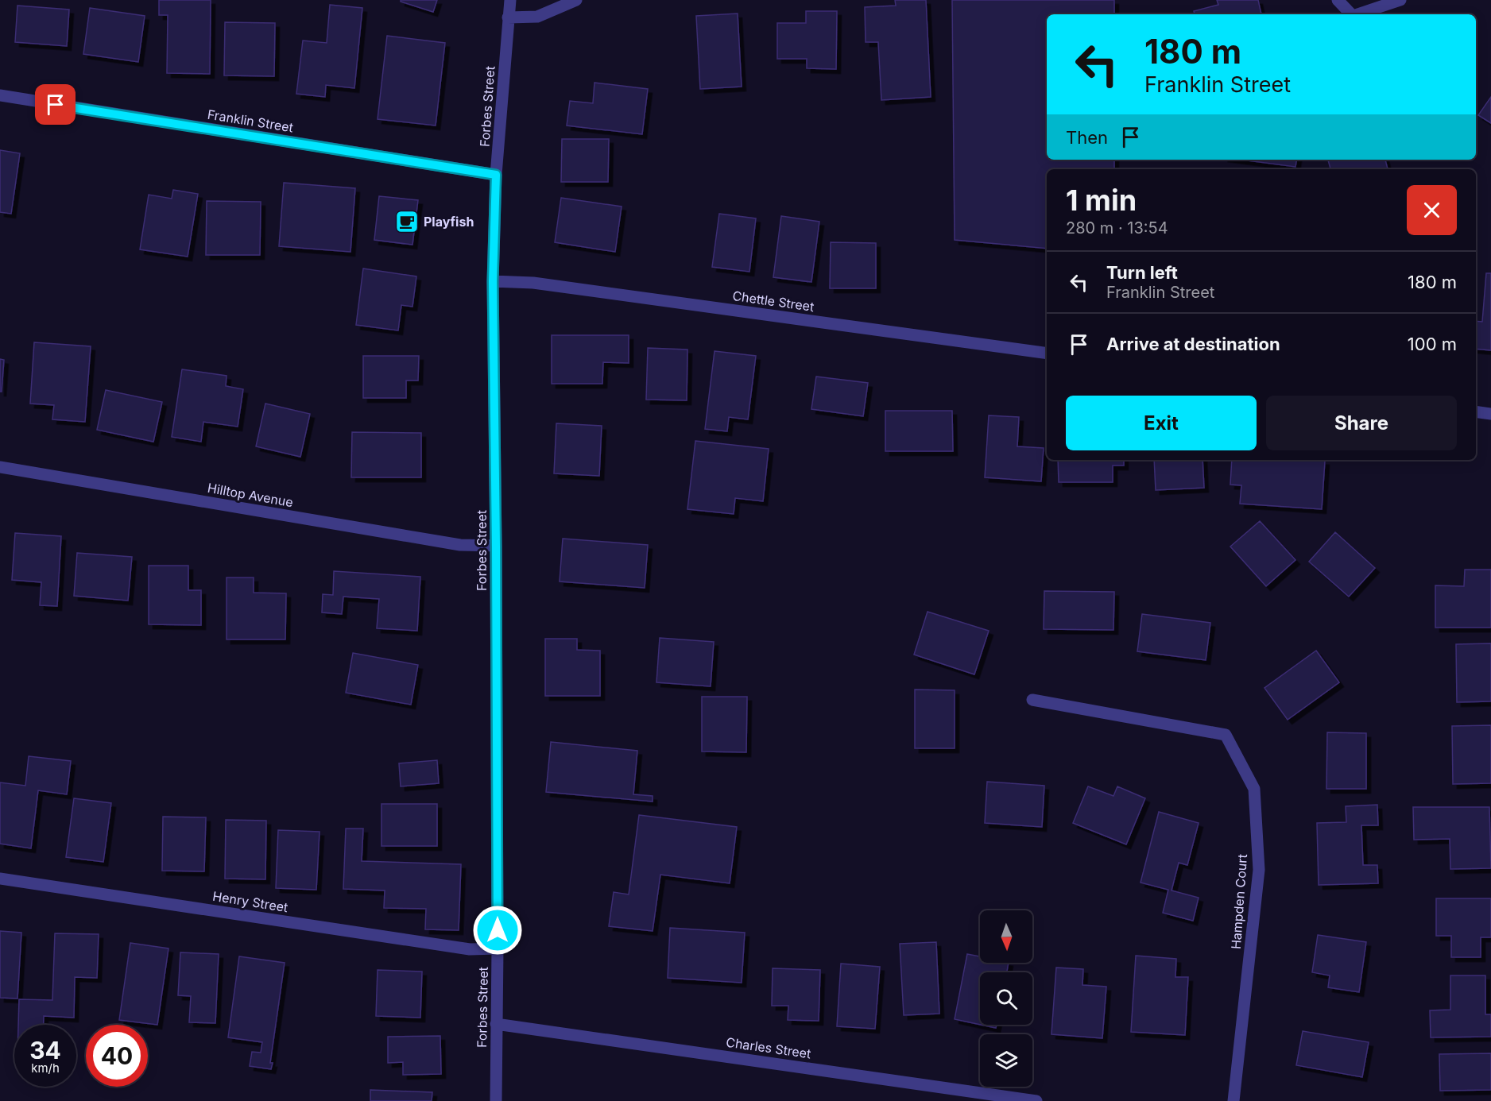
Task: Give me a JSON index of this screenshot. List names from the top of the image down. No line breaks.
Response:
{"streets":{"street":["Forbes Street","Franklin Street","Chettle Street","Hilltop Avenue","Henry Street","Hampden Court","Charles Street"]},"crossings":[["Forbes Street","Franklin Street"],["Forbes Street","Chettle Street"],["Forbes Street","Hilltop Avenue"],["Forbes Street","Henry Street"],["Forbes Street","Charles Street"]],"places":{"cafe":["Playfish"]},"north":"bottom","page":{"turn":["180 m","Franklin Street"],"then":"Then","heading":["1 min","280 m · 13:54"],"list":[{"name":"Turn left","note":"Franklin Street","value":"180 m"},{"name":"Arrive at destination","value":"100 m"}],"buttons":["Exit","Share"],"speed":"34 km/h","limit":"40"}}
